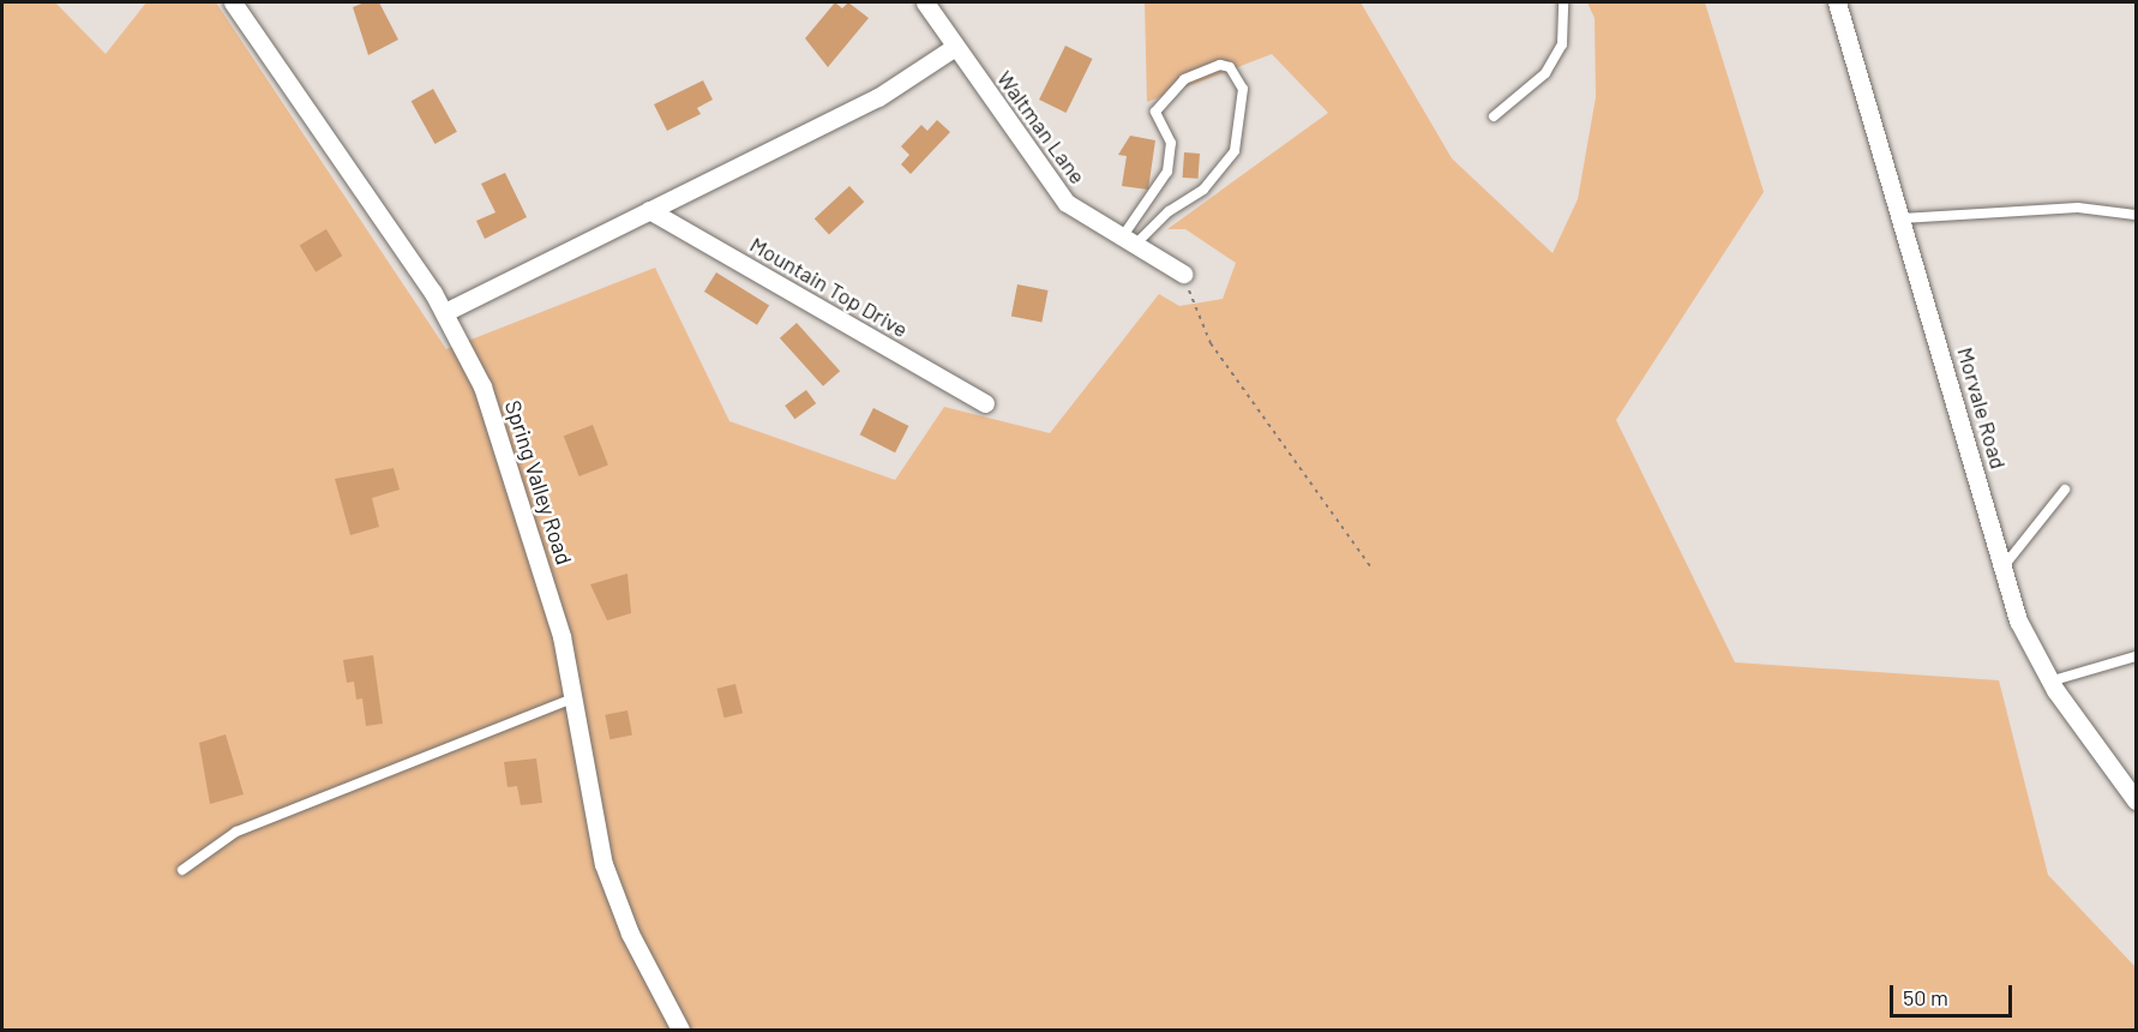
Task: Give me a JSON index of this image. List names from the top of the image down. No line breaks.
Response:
{"streets":{"street":["Waltman Lane","Mountain Top Drive","Morvale Road","Spring Valley Road"]},"scale_bar":"50 m"}
